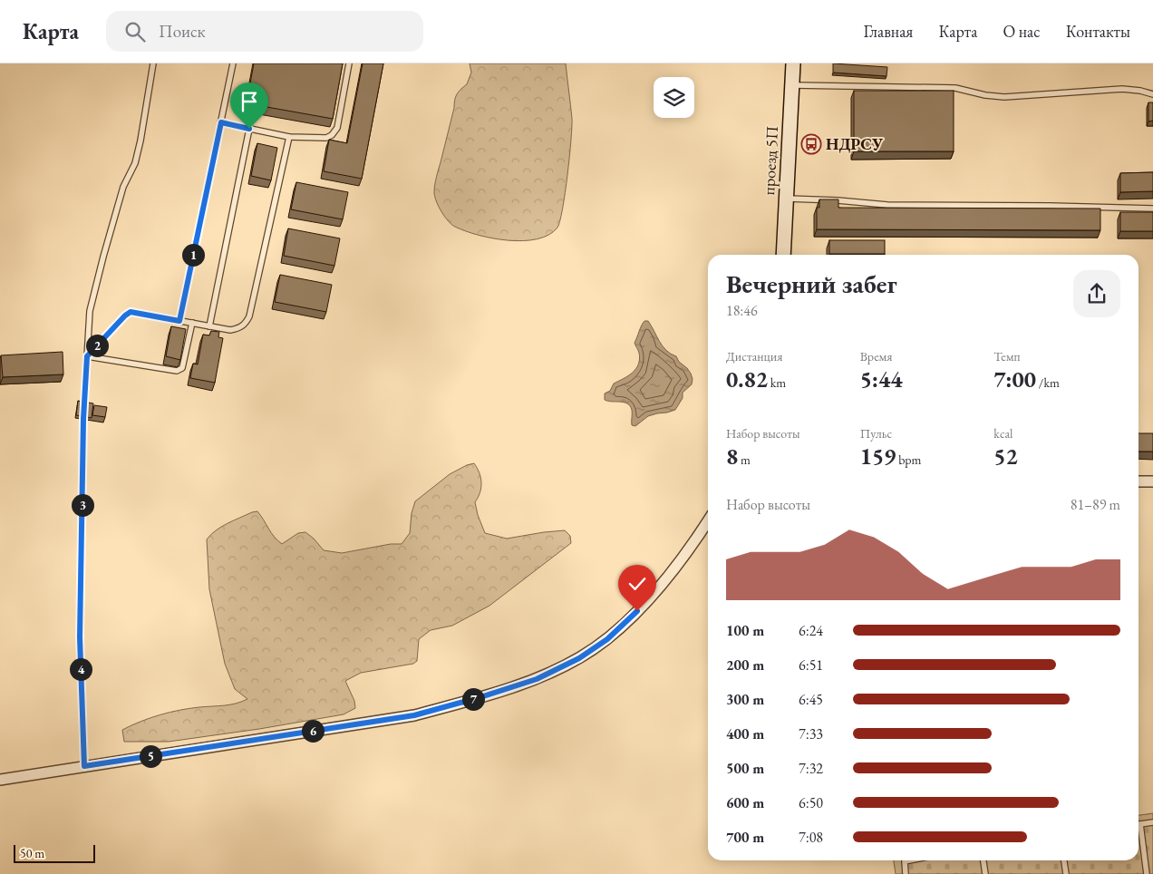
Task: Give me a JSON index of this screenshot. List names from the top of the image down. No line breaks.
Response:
{"streets":{"street":["проезд 5П"]},"places":{"bus stop":["НДРСУ"]},"scale_bar":"50 m","page":{"header":"Карта","search":"Поиск","nav":["Главная","Карта","О нас","Контакты"],"pins":["1","2","3","4","7","6","5"],"heading":["Вечерний забег","18:46"],"stats":[["Дистанция","0.82 km"],["Время","5:44"],["Темп","7:00 /km"],["Набор высоты","8 m"],["Пульс","159 bpm"],["kcal","52"]],"chart":["Набор высоты","81–89 m"],"list":[{"name":"100 m","note":"6:24"},{"name":"200 m","note":"6:51"},{"name":"300 m","note":"6:45"},{"name":"400 m","note":"7:33"},{"name":"500 m","note":"7:32"},{"name":"600 m","note":"6:50"},{"name":"700 m","note":"7:08"}],"scale":"50 m"}}
